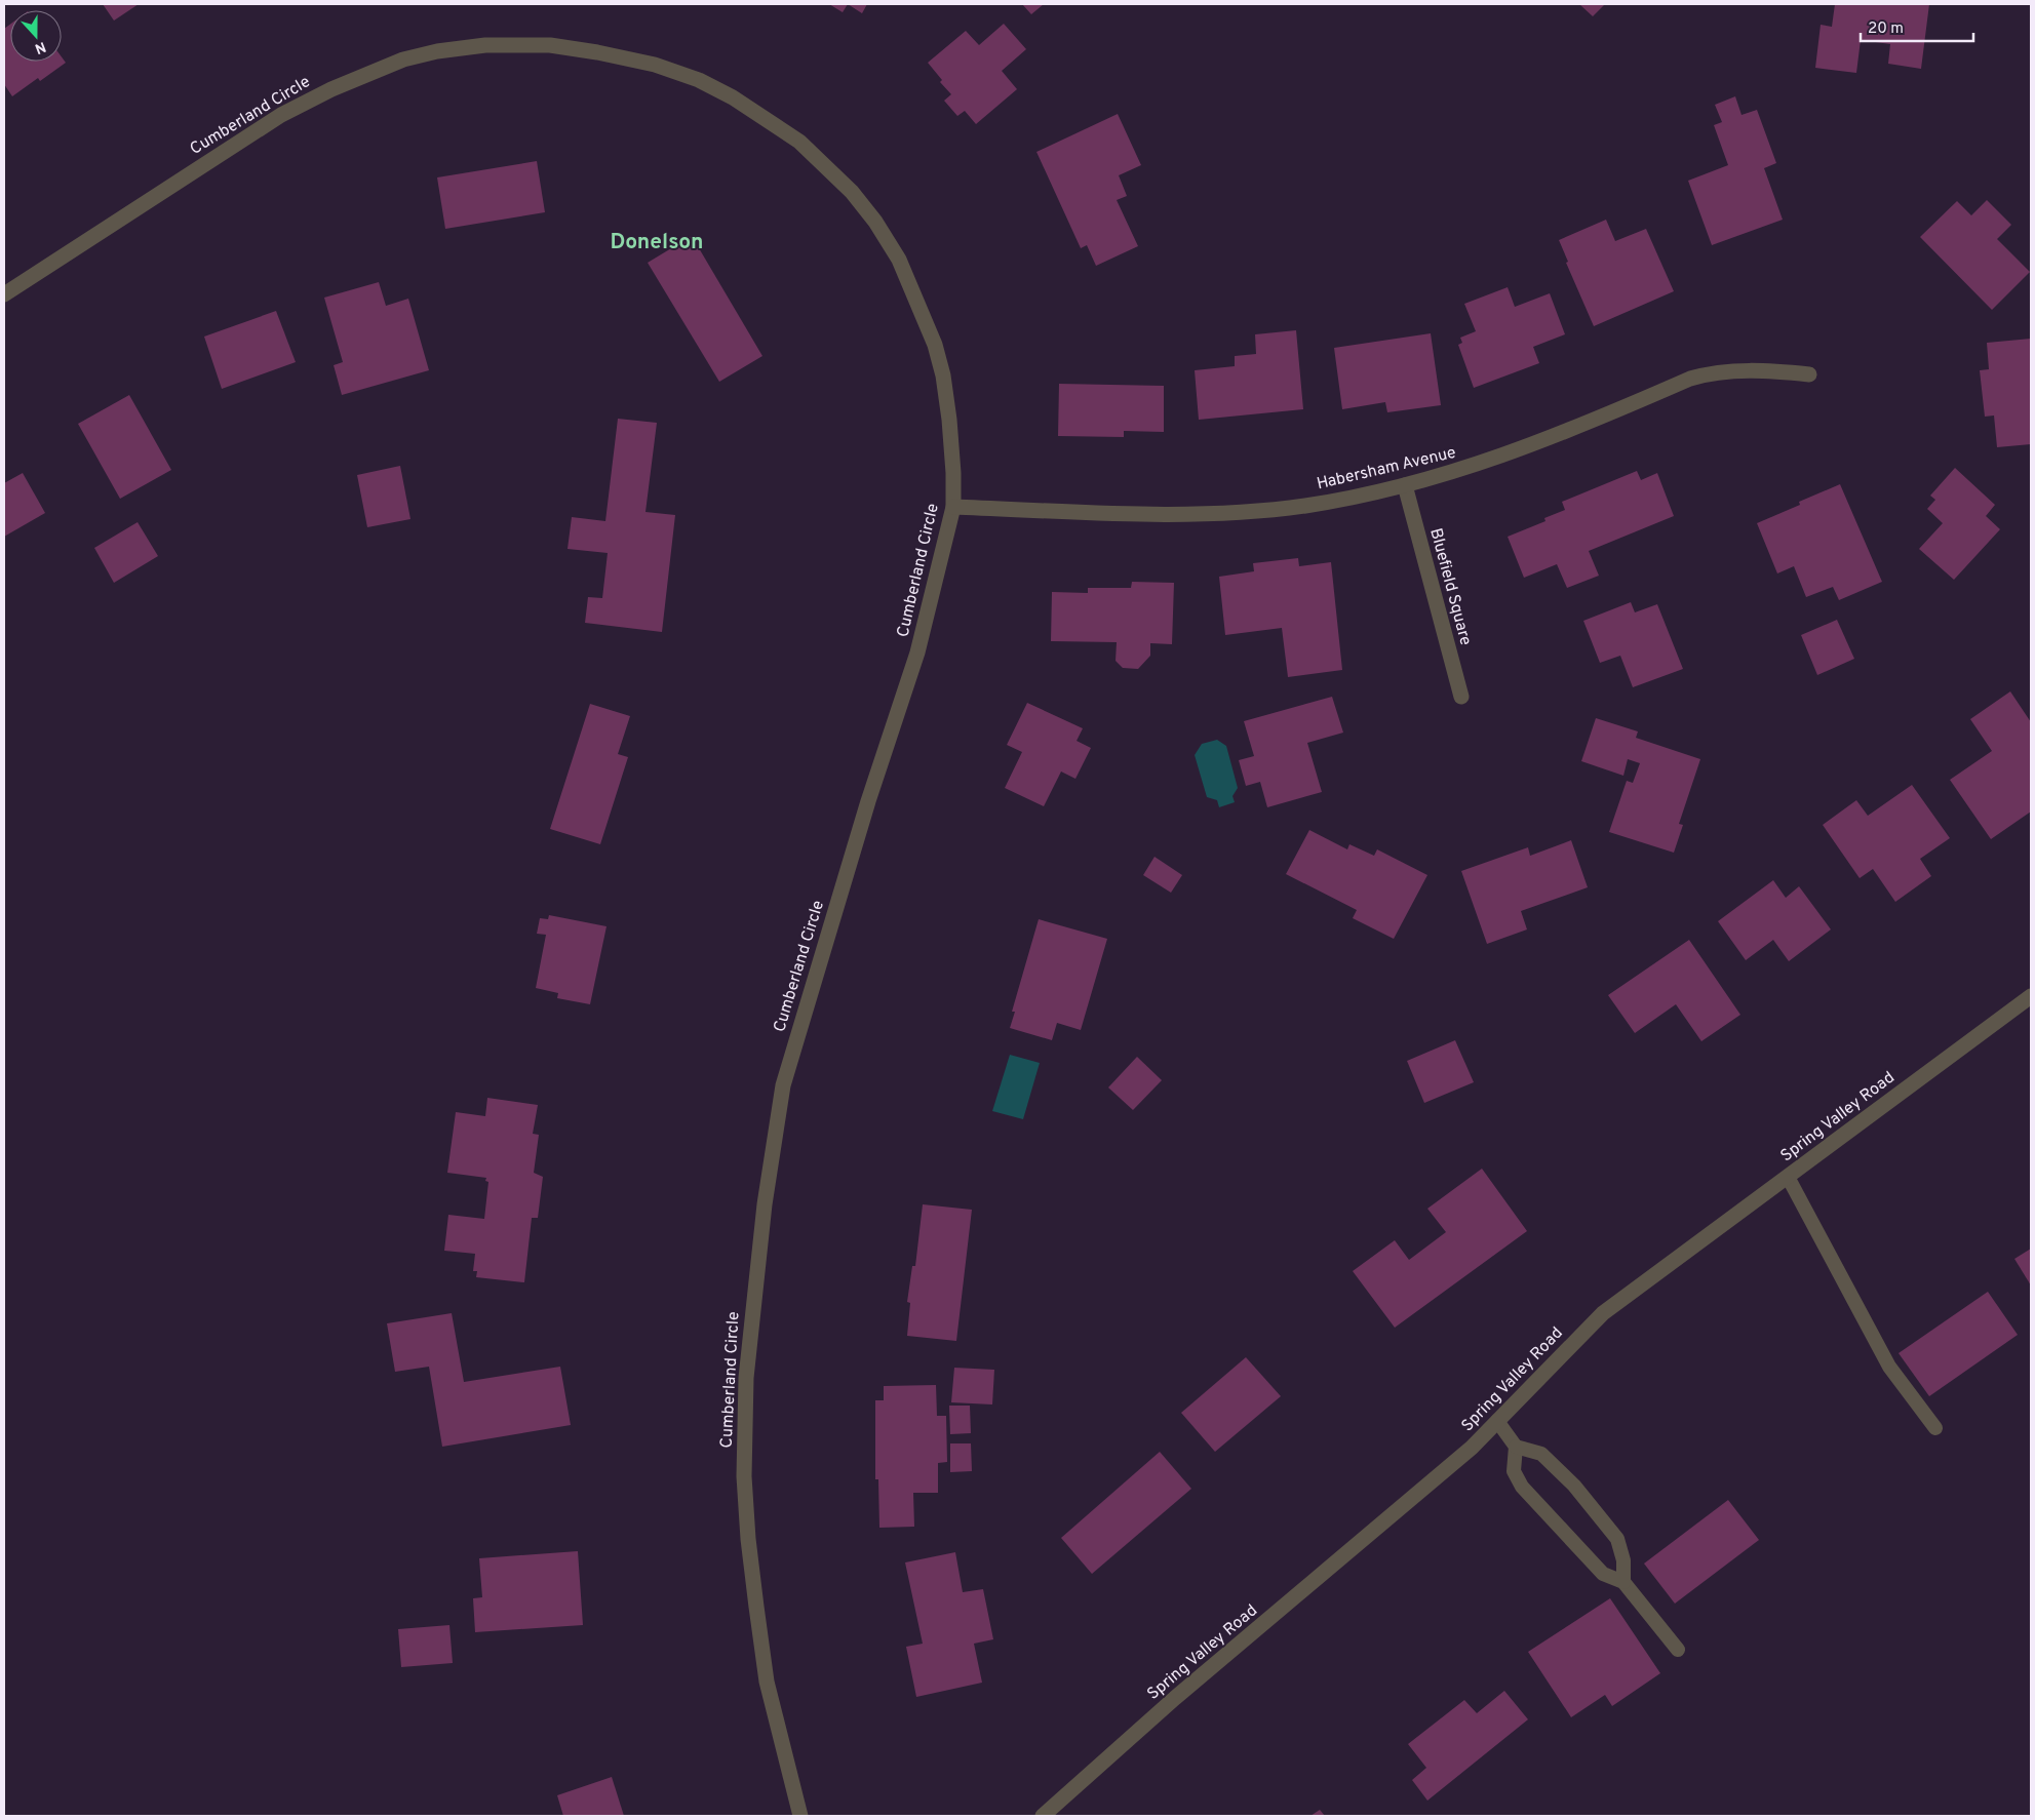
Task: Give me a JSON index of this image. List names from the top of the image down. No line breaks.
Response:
{"streets":{"street":["Cumberland Circle","Habersham Avenue","Bluefield Square","Spring Valley Road"]},"crossings":[["Cumberland Circle","Habersham Avenue"],["Habersham Avenue","Bluefield Square"]],"districts":["Donelson"],"scale_bar":"20 m","north":"bottom"}
